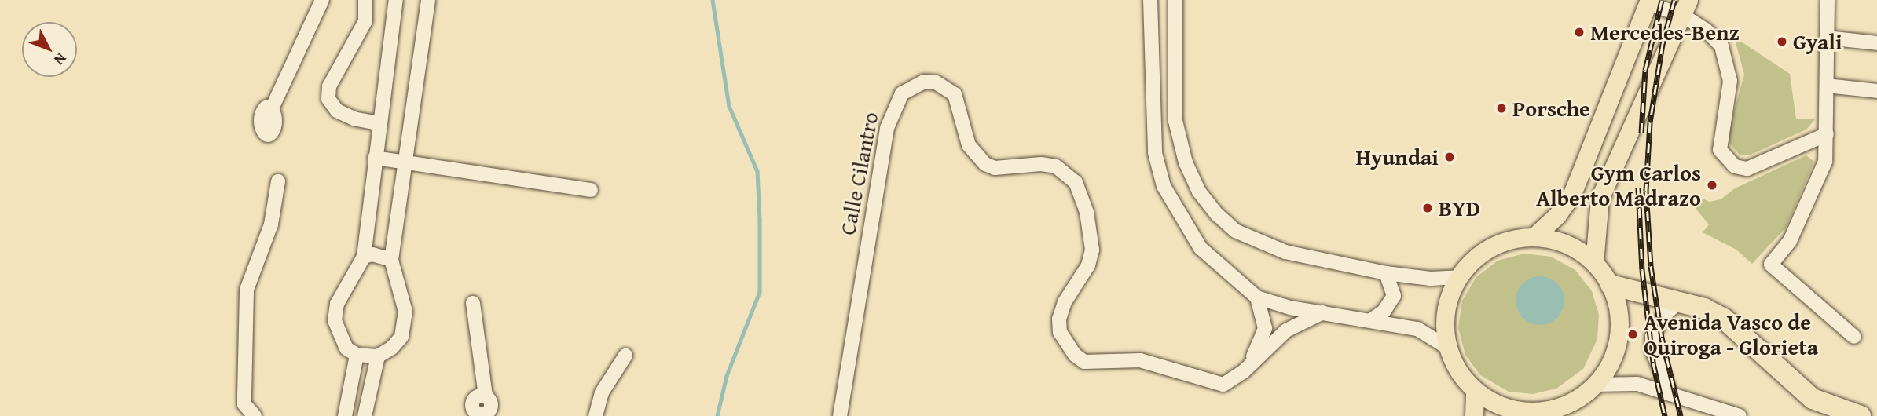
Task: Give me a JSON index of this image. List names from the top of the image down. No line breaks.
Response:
{"streets":{"street":["Calle Cilantro"]},"places":["Mercedes-Benz","Gyali","Porsche","Hyundai","Gym Carlos Alberto Madrazo","BYD","Avenida Vasco de Quiroga - Glorieta"],"north":"bottom right"}
